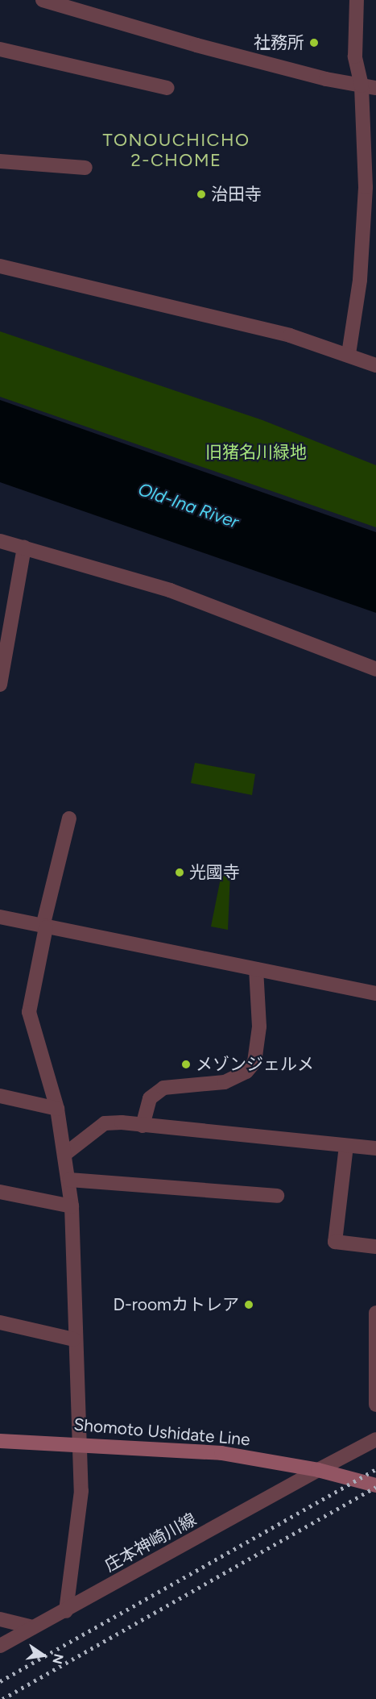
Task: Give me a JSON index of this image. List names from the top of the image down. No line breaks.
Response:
{"streets":{"main road":["Shomoto Ushidate Line"],"street":["庄本神崎川線"]},"crossings":[["Shomoto Ushidate Line","庄本神崎川線"]],"districts":["TONOUCHICHO 2-CHOME"],"water":["Old-Ina River"],"parks":["旧猪名川緑地"],"places":["社務所","治田寺","光國寺","メゾンジェルメ","D-roomカトレア"],"north":"right"}
